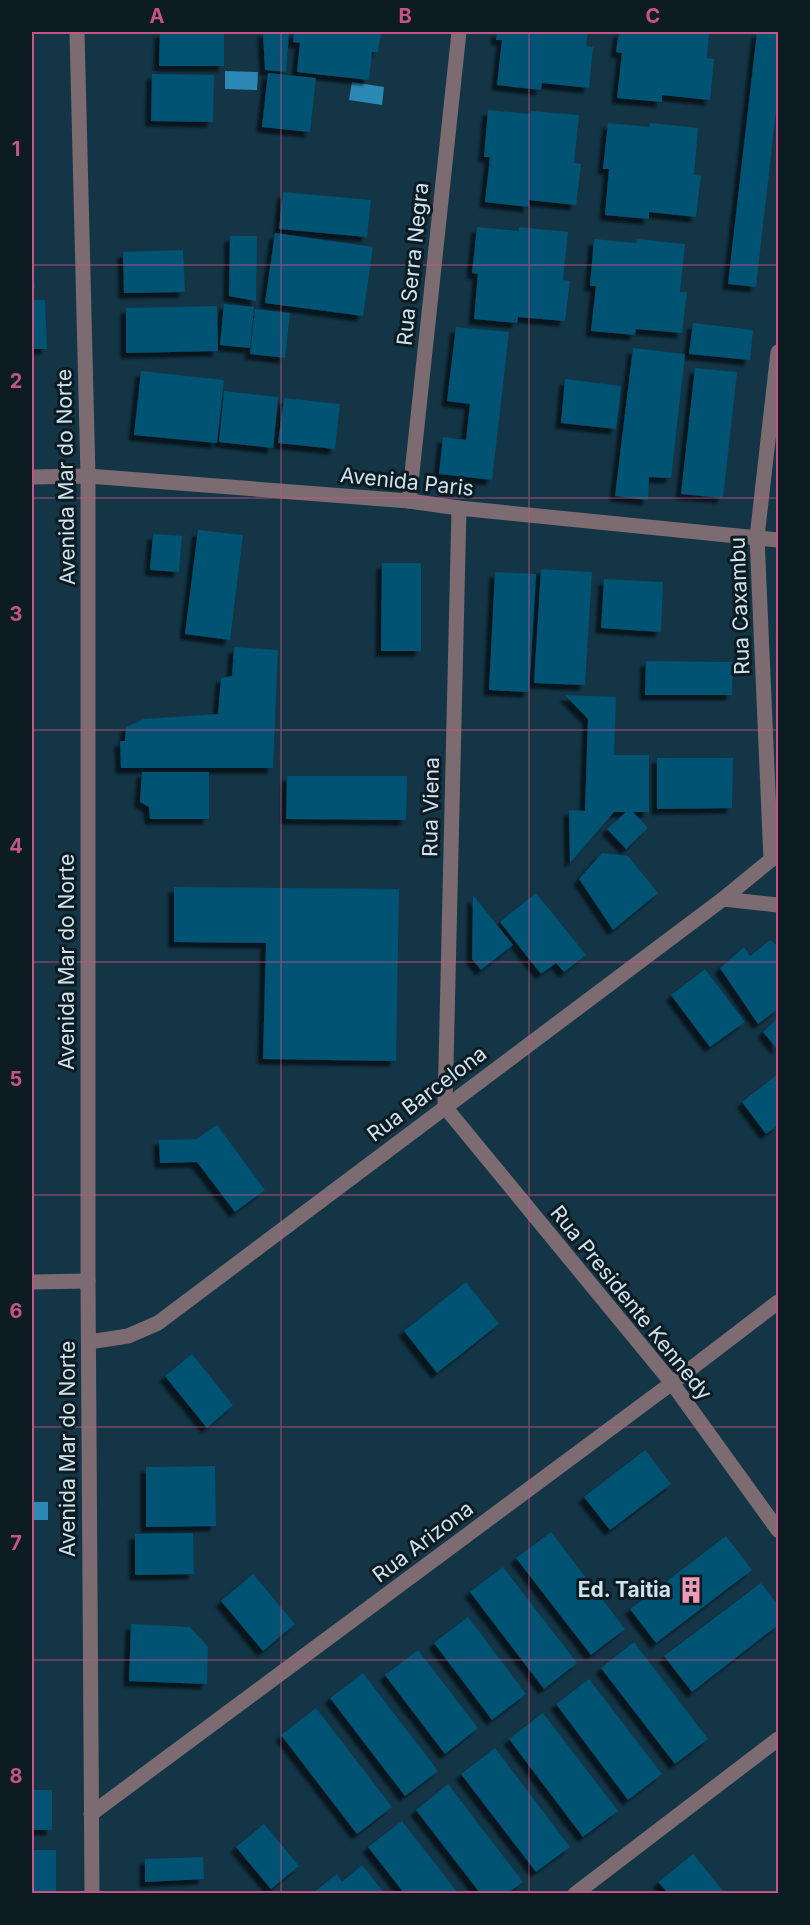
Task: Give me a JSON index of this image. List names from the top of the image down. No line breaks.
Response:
{"streets":{"street":["Rua Serra Negra","Avenida Mar do Norte","Avenida Paris","Rua Caxambu","Rua Viena","Rua Barcelona","Rua Presidente Kennedy","Rua Arizona"]},"crossings":[["Rua Serra Negra","Avenida Paris"],["Avenida Mar do Norte","Avenida Paris"],["Avenida Mar do Norte","Rua Barcelona"],["Avenida Mar do Norte","Rua Arizona"],["Avenida Paris","Rua Caxambu"],["Avenida Paris","Rua Viena"],["Rua Caxambu","Rua Barcelona"],["Rua Viena","Rua Barcelona"],["Rua Viena","Rua Presidente Kennedy"],["Rua Barcelona","Rua Presidente Kennedy"],["Rua Presidente Kennedy","Rua Arizona"]],"places":{"building":["Ed. Taitia"]},"grid":{"columns":["A","B","C"],"rows":["1","2","3","4","5","6","7","8"]}}
